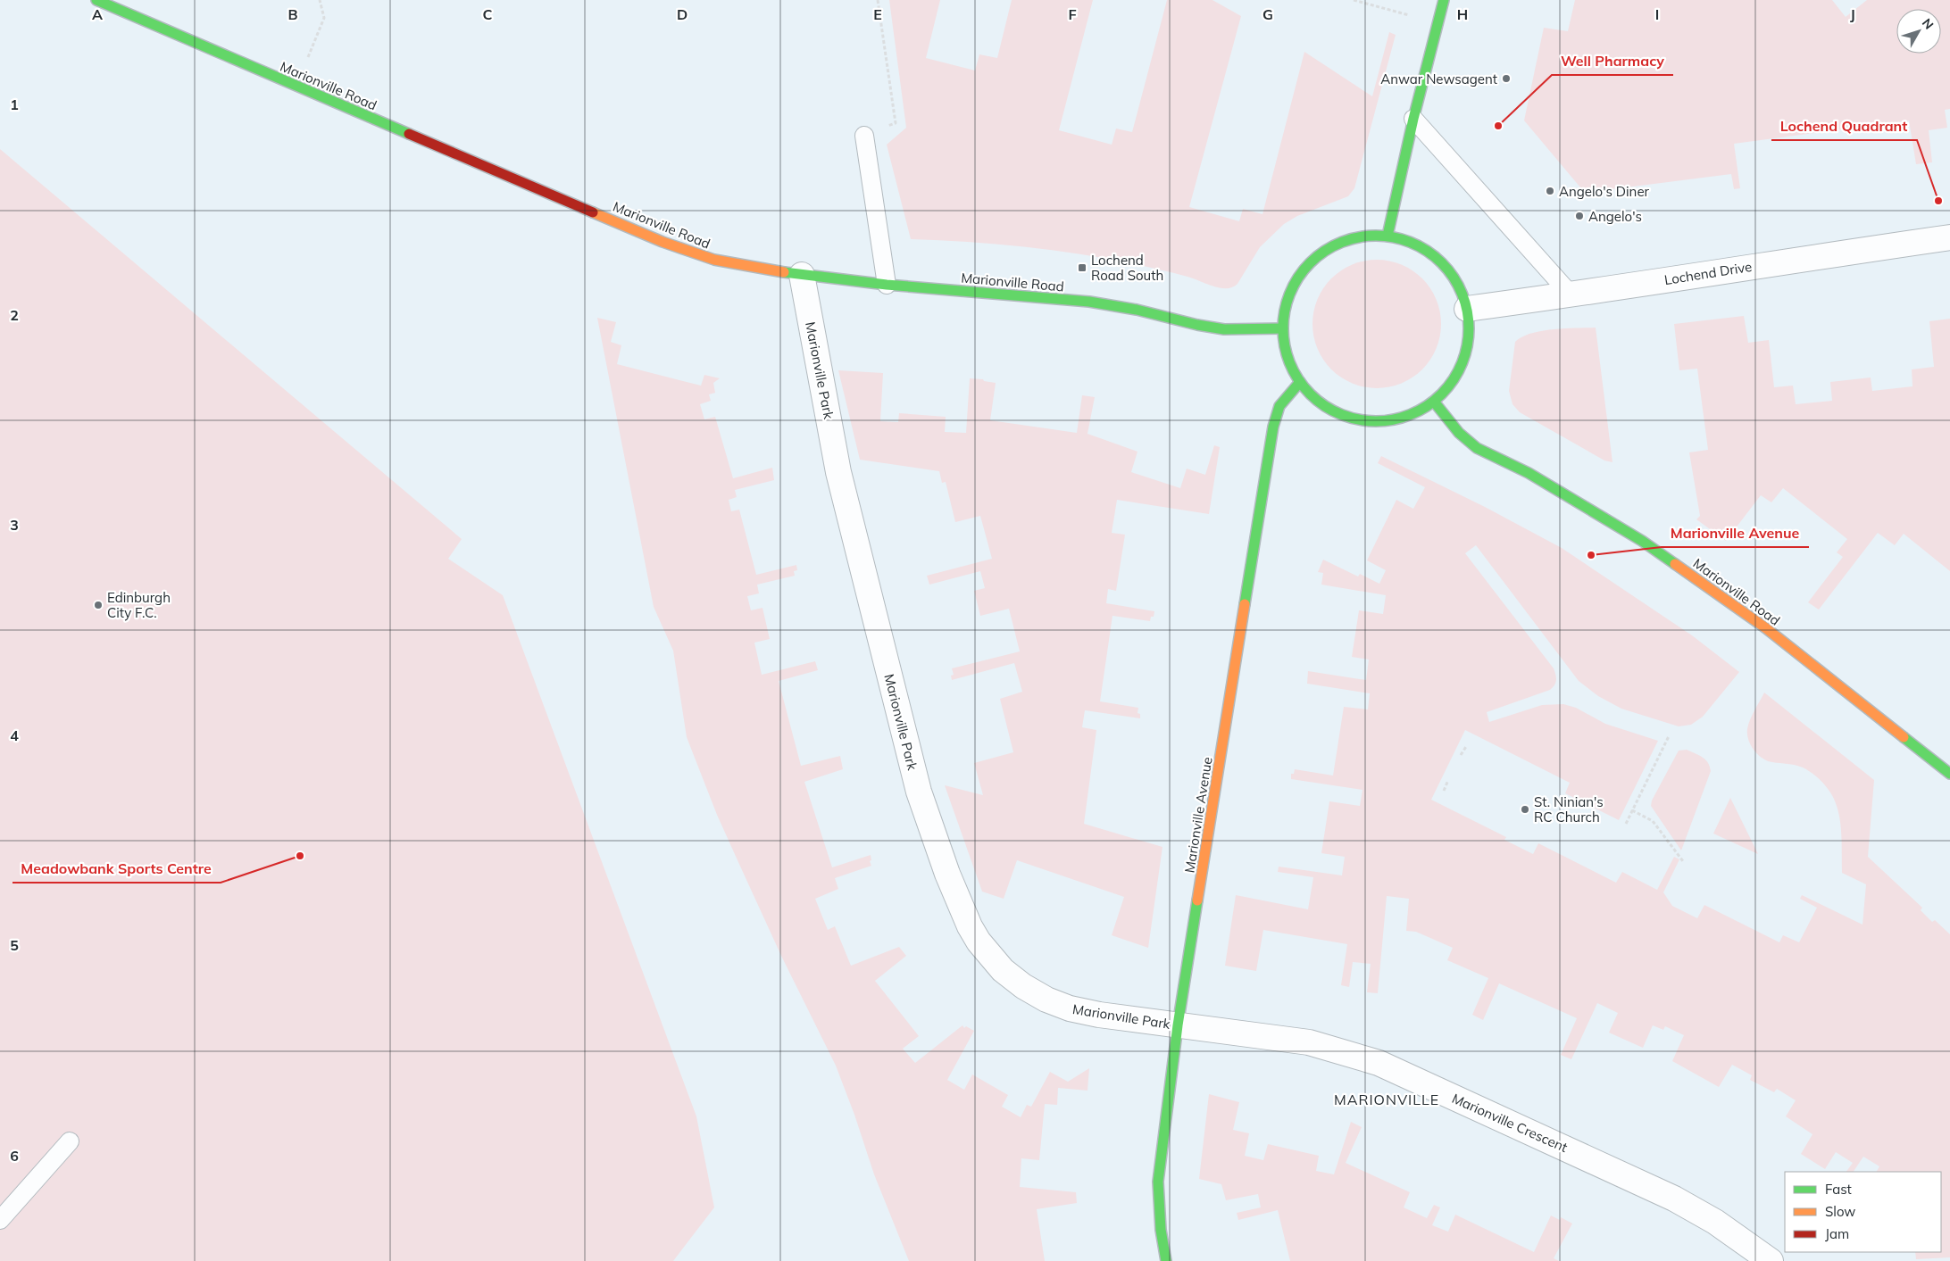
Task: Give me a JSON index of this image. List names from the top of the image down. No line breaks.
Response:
{"streets":{"street":["Marionville Road","Lochend Drive","Marionville Park","Marionville Avenue","Marionville Crescent"]},"crossings":[["Marionville Road","Marionville Park"],["Marionville Park","Marionville Avenue"],["Marionville Park","Marionville Crescent"],["Marionville Avenue","Marionville Crescent"]],"districts":["MARIONVILLE"],"places":{"other":["Anwar Newsagent","Well Pharmacy","Angelo's Diner","Lochend Quadrant","Angelo's","Marionville Avenue","Edinburgh City F.C.","St. Ninian's RC Church","Meadowbank Sports Centre"],"transit":["Lochend Road South"]},"legend":["Fast","Slow","Jam"],"north":"top right","grid":{"columns":["A","B","C","D","E","F","G","H","I","J"],"rows":["1","2","3","4","5","6"]}}
